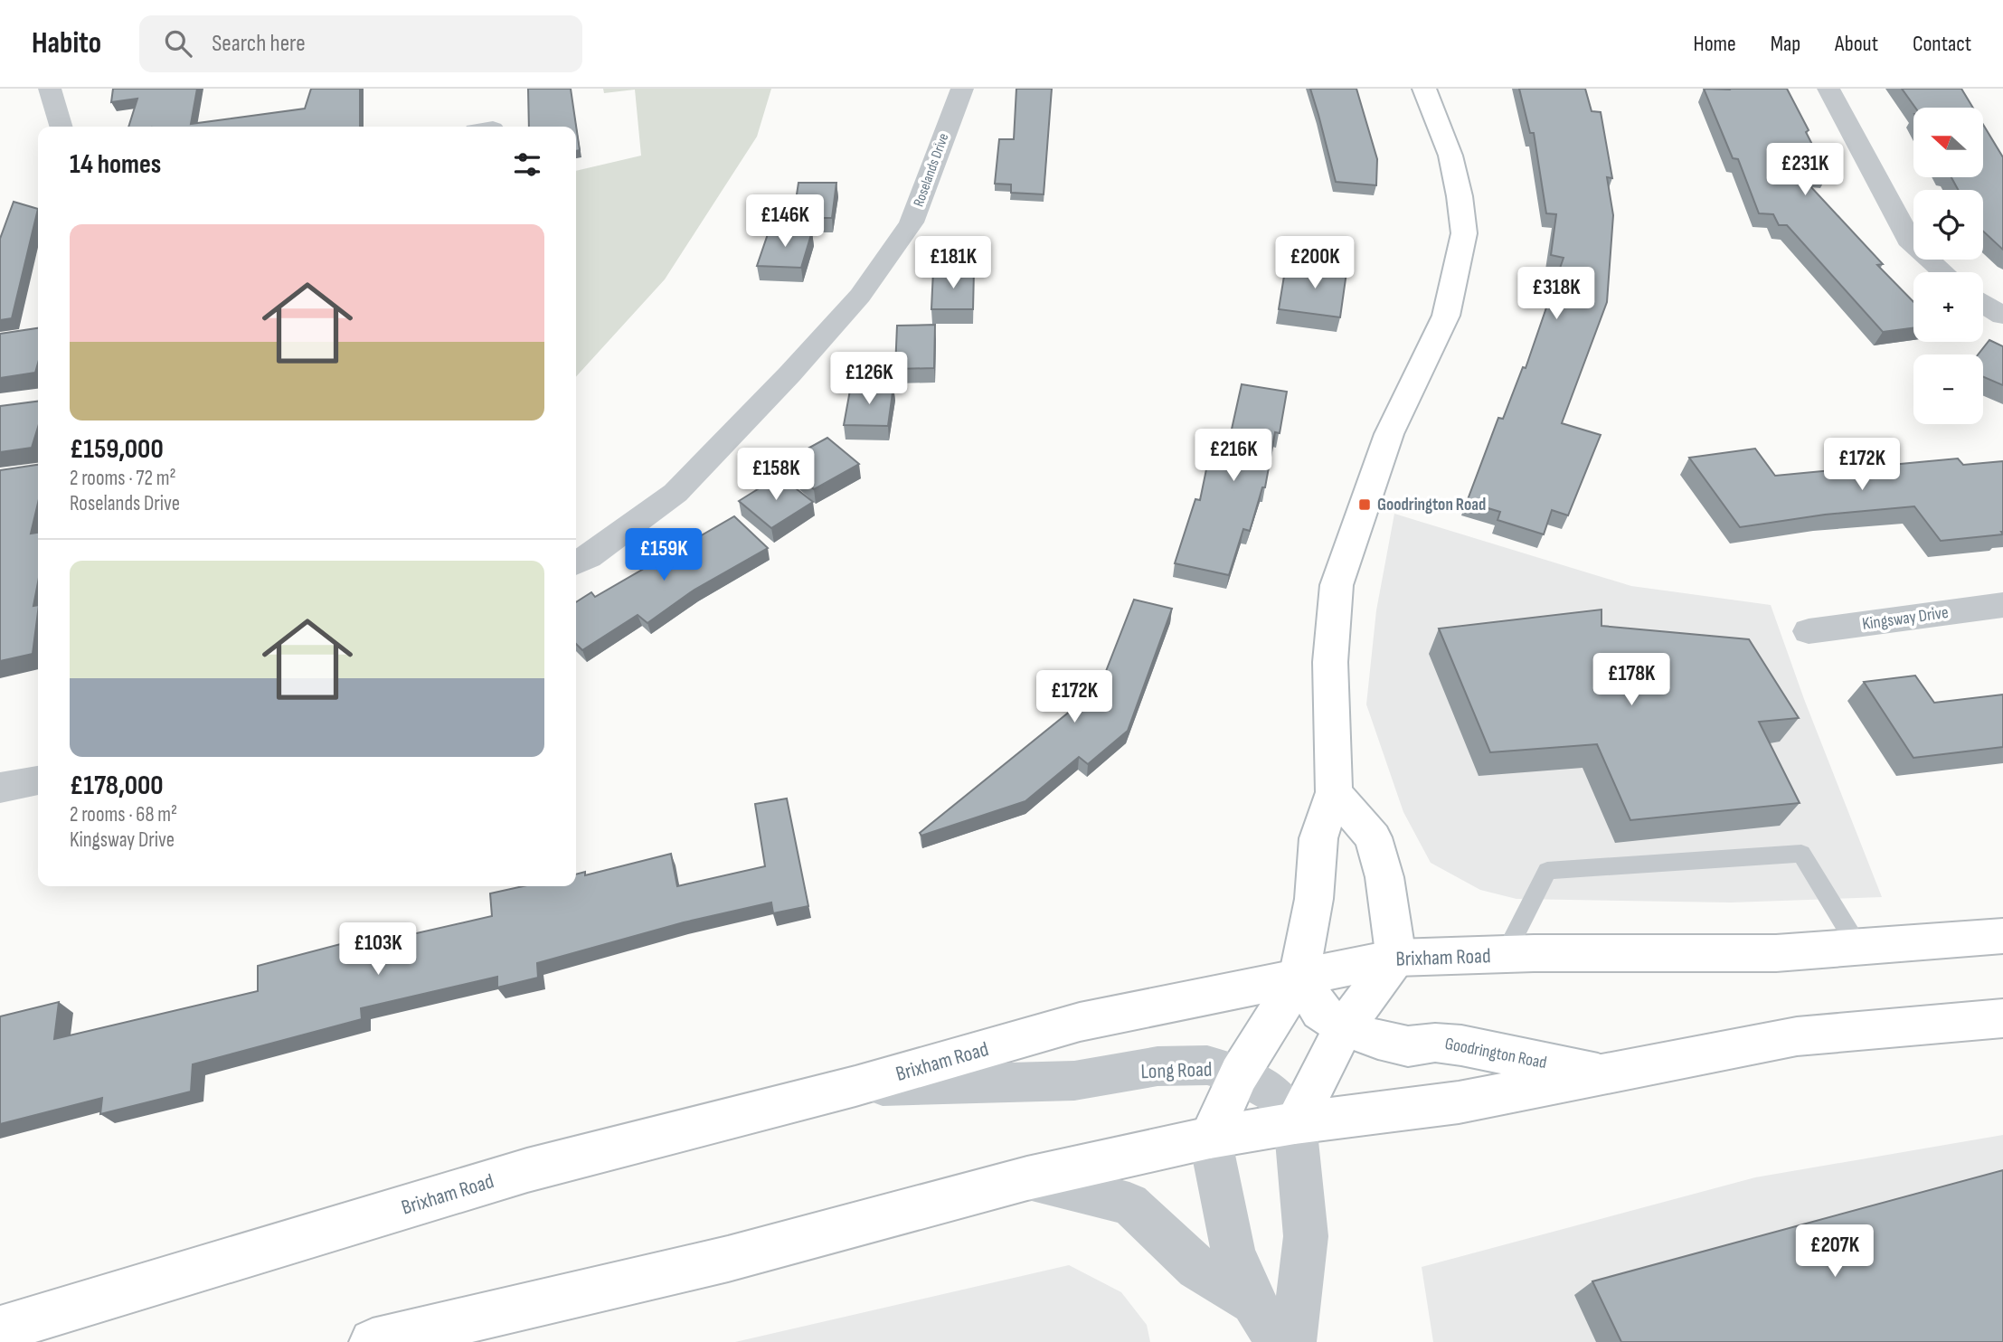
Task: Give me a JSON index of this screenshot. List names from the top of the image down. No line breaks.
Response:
{"streets":{"main road":["Brixham Road","Goodrington Road"],"street":["Roselands Drive","Kingsway Drive","Long Road"]},"crossings":[["Brixham Road","Goodrington Road"],["Brixham Road","Long Road"]],"places":{"transit":["Goodrington Road"]},"north":"left","page":{"header":"Habito","search":"Search here","nav":["Home","Map","About","Contact"],"map_buttons":["+","−"],"heading":"14 homes","price":["£231K","£146K","£181K","£200K","£318K","£126K","£216K","£172K","£158K","£159K","£178K","£172K","£103K","£207K"],"list":[{"name":"£159,000","note":"2 rooms · 72 m² · Roselands Drive"},{"name":"£178,000","note":"2 rooms · 68 m² · Kingsway Drive"}]}}
